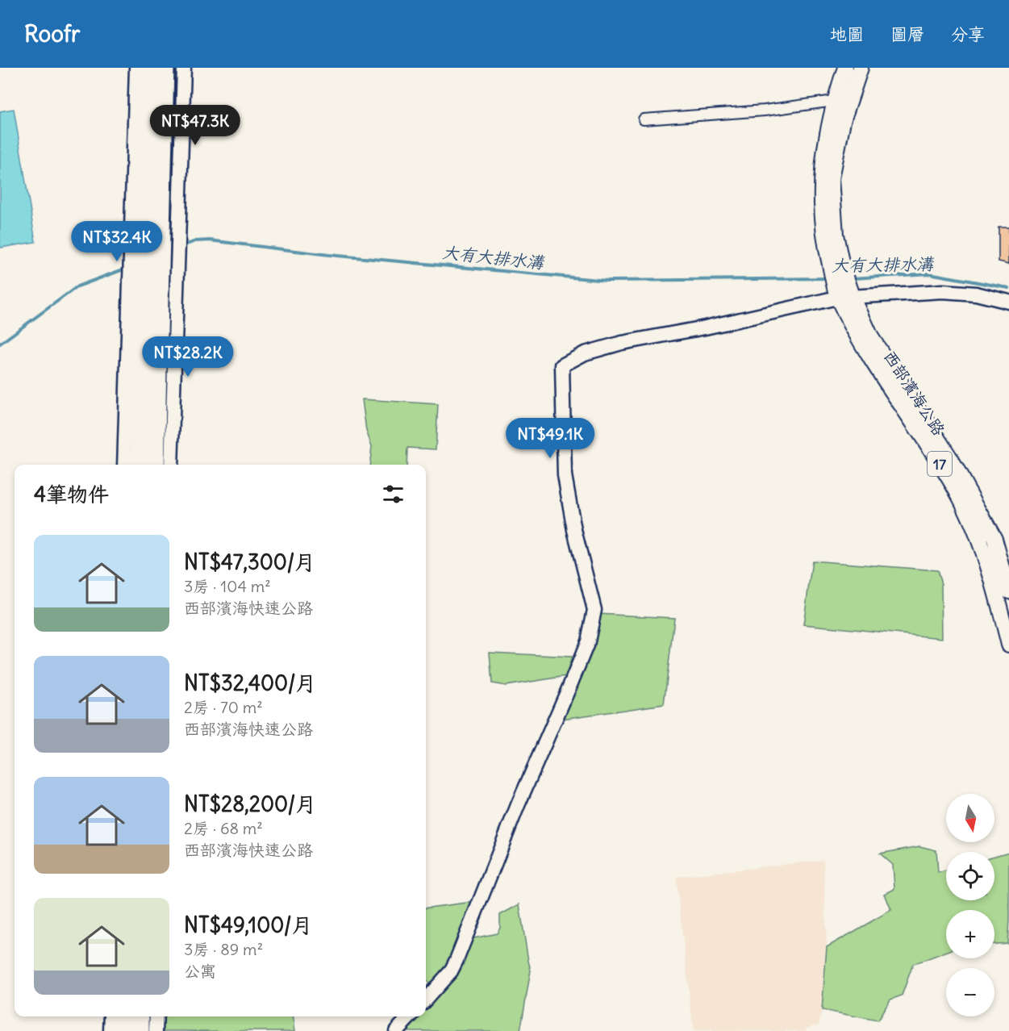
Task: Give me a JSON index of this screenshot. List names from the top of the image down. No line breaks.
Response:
{"streets":{"main road":["西部濱海公路","17"]},"crossings":[["西部濱海公路","17"]],"water":["大有大排水溝"],"north":"bottom","page":{"header":"Roofr","nav":["地圖","圖層","分享"],"price":["NT$47.3K","NT$32.4K","NT$28.2K","NT$49.1K"],"heading":"4筆物件","list":[{"name":"NT$47,300/月","note":"3房 · 104 m² · 西部濱海快速公路"},{"name":"NT$32,400/月","note":"2房 · 70 m² · 西部濱海快速公路"},{"name":"NT$28,200/月","note":"2房 · 68 m² · 西部濱海快速公路"},{"name":"NT$49,100/月","note":"3房 · 89 m² · 公寓"}],"map_buttons":["+","−"]}}
